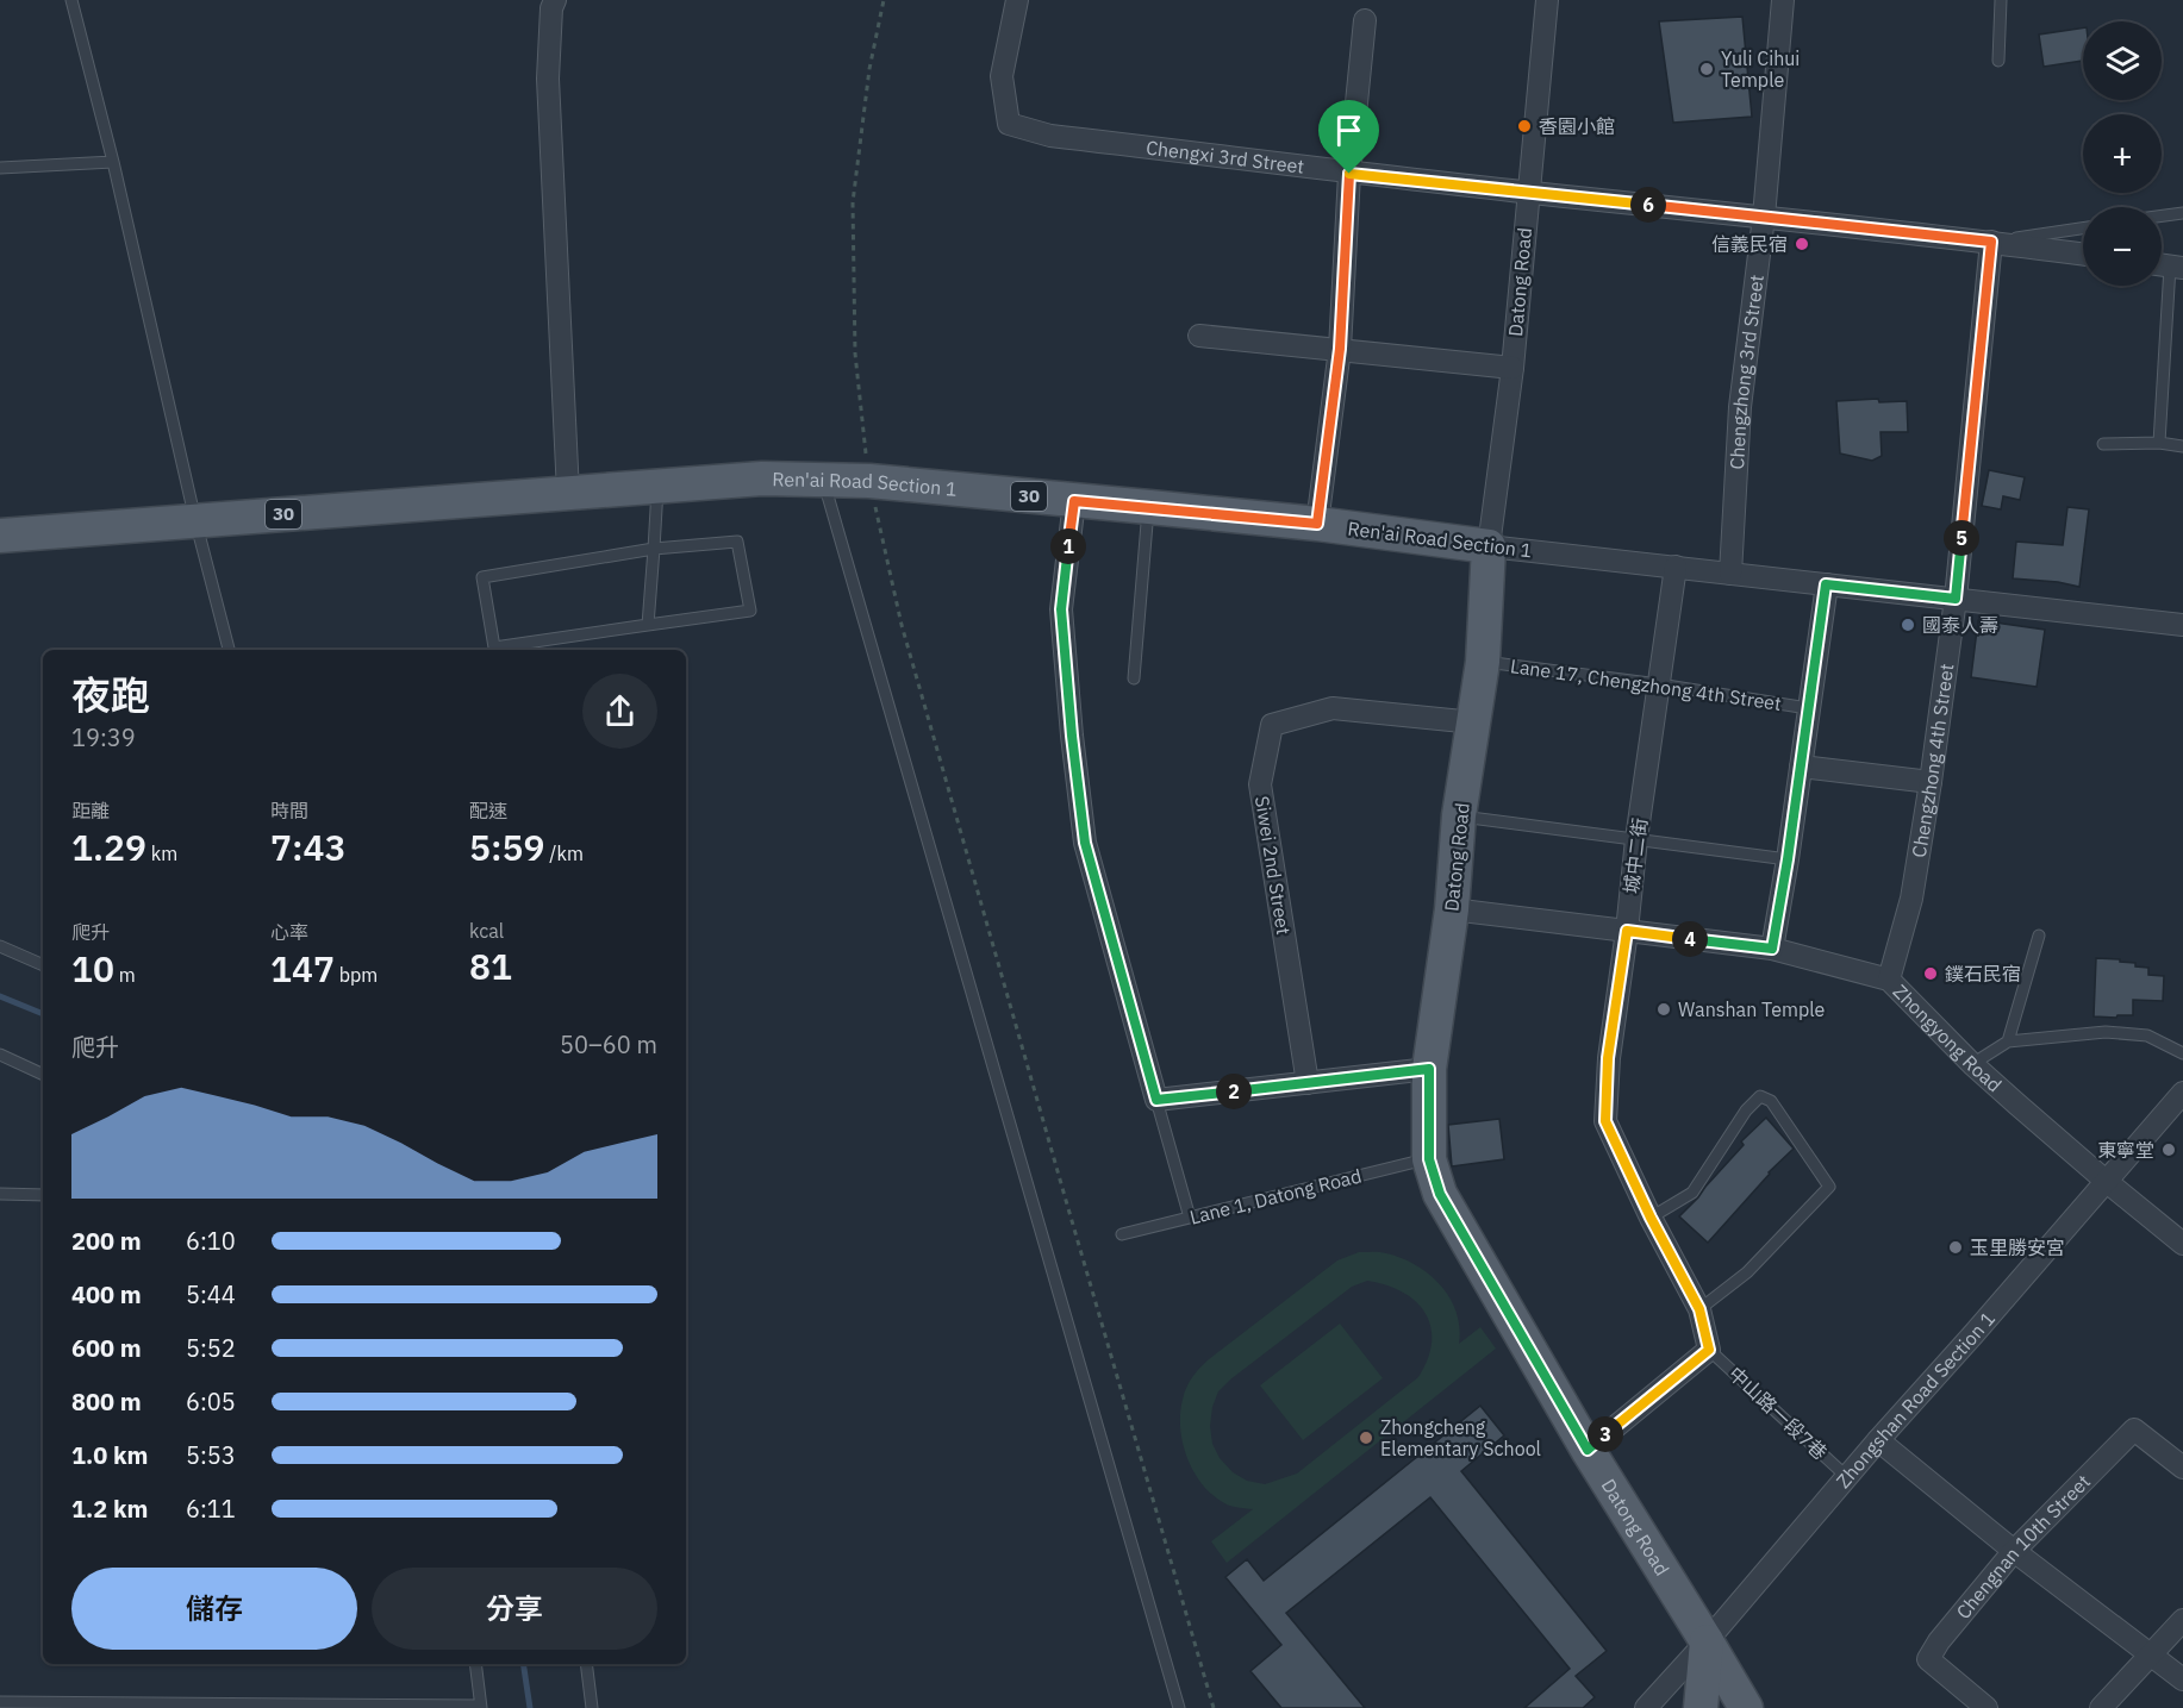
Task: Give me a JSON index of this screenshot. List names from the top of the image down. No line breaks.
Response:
{"streets":{"main road":["Datong Road","Ren'ai Road Section 1","30"],"street":["Chengxi 3rd Street","Chengzhong 3rd Street","Chengzhong 4th Street","城中二街","Siwei 2nd Street","Zhongyong Road","Zhongshan Road Section 1","Chengnan 10th Street"],"lane":["Lane 17, Chengzhong 4th Street","Lane 1, Datong Road","中山路一段7巷"]},"crossings":[["Chengxi 3rd Street","Datong Road"],["Chengxi 3rd Street","Chengzhong 3rd Street"],["Chengxi 3rd Street","Chengzhong 4th Street"],["Datong Road","Ren'ai Road Section 1"],["Datong Road","Lane 17, Chengzhong 4th Street"],["Datong Road","Siwei 2nd Street"],["Datong Road","Zhongyong Road"],["Datong Road","Lane 1, Datong Road"],["Datong Road","Zhongshan Road Section 1"],["Chengzhong 3rd Street","Ren'ai Road Section 1"],["Ren'ai Road Section 1","30"],["Ren'ai Road Section 1","Chengzhong 4th Street"],["Ren'ai Road Section 1","城中二街"],["Lane 17, Chengzhong 4th Street","城中二街"],["Chengzhong 4th Street","Zhongyong Road"],["城中二街","Zhongyong Road"],["城中二街","中山路一段7巷"],["Zhongyong Road","Zhongshan Road Section 1"],["Zhongshan Road Section 1","中山路一段7巷"]],"places":["Yuli Cihui Temple","香園小館","信義民宿","國泰人壽","鏷石民宿","Wanshan Temple","東寧堂","玉里勝安宮","Zhongcheng Elementary School"],"page":{"map_buttons":["+","−"],"pins":["6","5","1","4","2","3"],"heading":["夜跑","19:39"],"stats":[["距離","1.29 km"],["時間","7:43"],["配速","5:59 /km"],["爬升","10 m"],["心率","147 bpm"],["kcal","81"]],"chart":["爬升","50–60 m"],"list":[{"name":"200 m","note":"6:10"},{"name":"400 m","note":"5:44"},{"name":"600 m","note":"5:52"},{"name":"800 m","note":"6:05"},{"name":"1.0 km","note":"5:53"},{"name":"1.2 km","note":"6:11"}],"buttons":["儲存","分享"]}}
